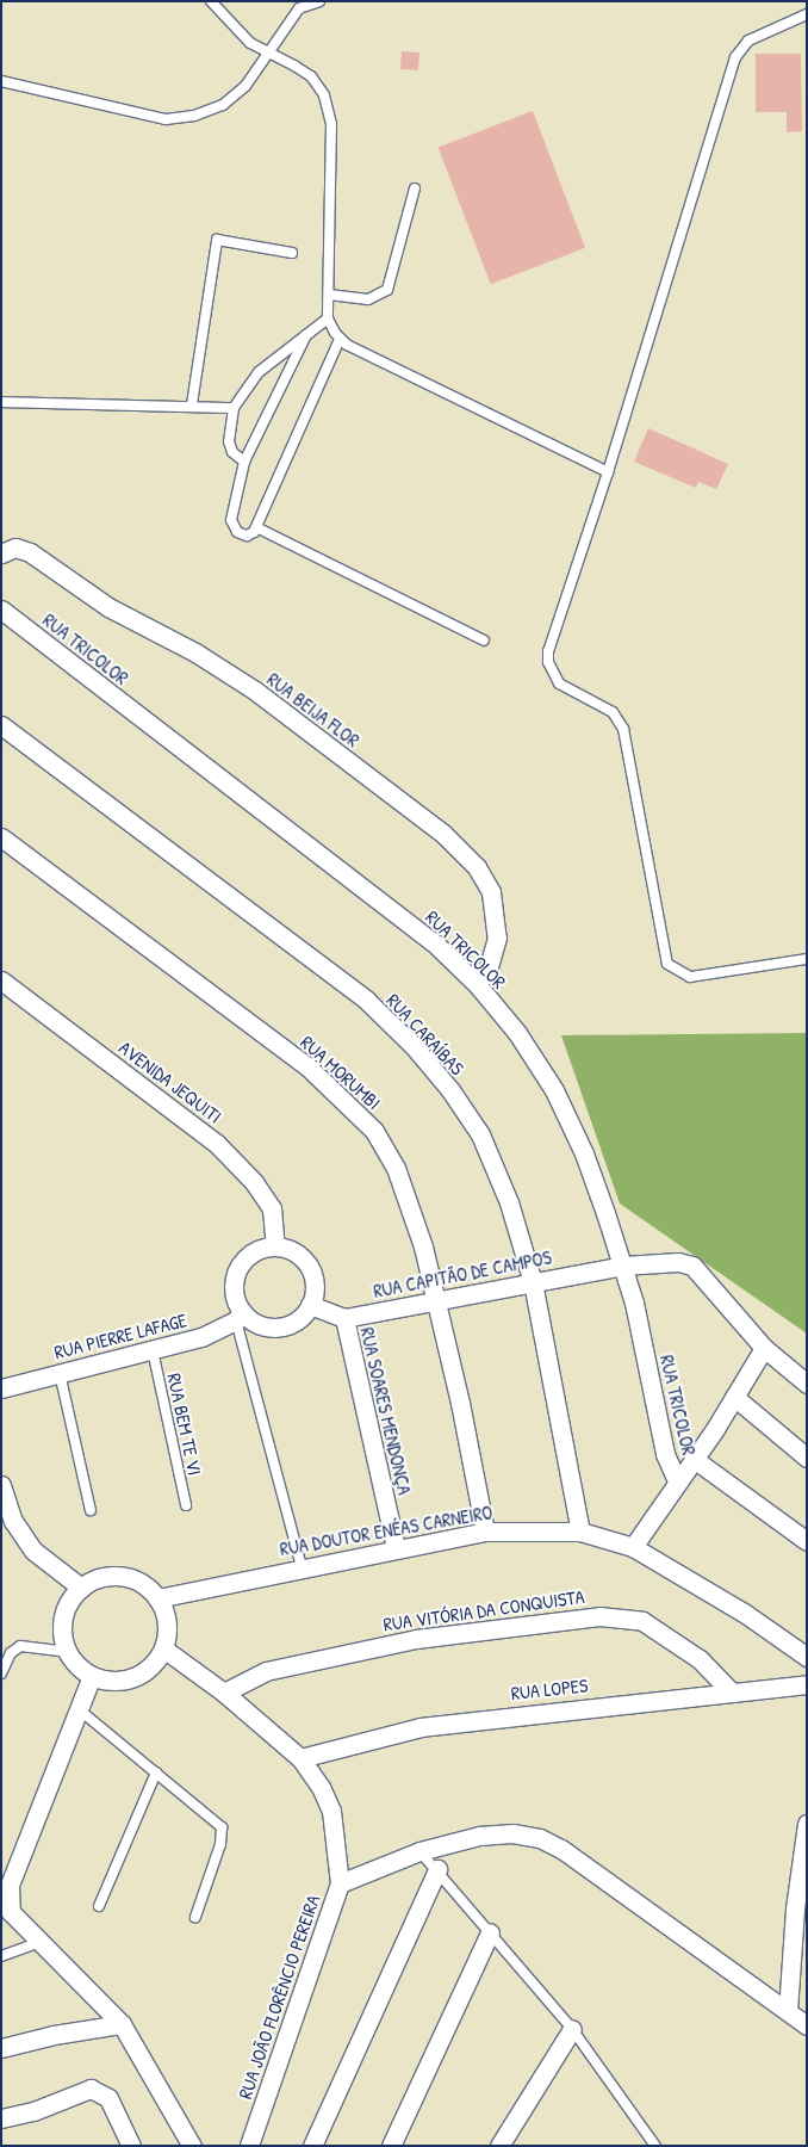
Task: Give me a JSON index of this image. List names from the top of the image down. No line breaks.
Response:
{"streets":{"street":["RUA TRICOLOR","RUA BEIJA FLOR","RUA CARAÍBAS","RUA MORUMBI","AVENIDA JEQUITI","RUA CAPITÃO DE CAMPOS","RUA PIERRE LAFAGE","RUA SOARES MENDONÇA","RUA DOUTOR ENÉAS CARNEIRO","RUA VITÓRIA DA CONQUISTA","RUA LOPES","RUA JOÃO FLORÊNCIO PEREIRA"],"lane":["RUA BEM TE VI"]},"crossings":[["RUA TRICOLOR","RUA BEIJA FLOR"],["RUA TRICOLOR","RUA CAPITÃO DE CAMPOS"],["RUA CARAÍBAS","RUA CAPITÃO DE CAMPOS"],["RUA CARAÍBAS","RUA DOUTOR ENÉAS CARNEIRO"],["RUA MORUMBI","RUA CAPITÃO DE CAMPOS"],["RUA MORUMBI","RUA DOUTOR ENÉAS CARNEIRO"],["AVENIDA JEQUITI","RUA PIERRE LAFAGE"],["RUA CAPITÃO DE CAMPOS","RUA SOARES MENDONÇA"],["RUA PIERRE LAFAGE","RUA BEM TE VI"],["RUA SOARES MENDONÇA","RUA DOUTOR ENÉAS CARNEIRO"],["RUA DOUTOR ENÉAS CARNEIRO","RUA JOÃO FLORÊNCIO PEREIRA"],["RUA VITÓRIA DA CONQUISTA","RUA LOPES"],["RUA VITÓRIA DA CONQUISTA","RUA JOÃO FLORÊNCIO PEREIRA"],["RUA LOPES","RUA JOÃO FLORÊNCIO PEREIRA"]]}
